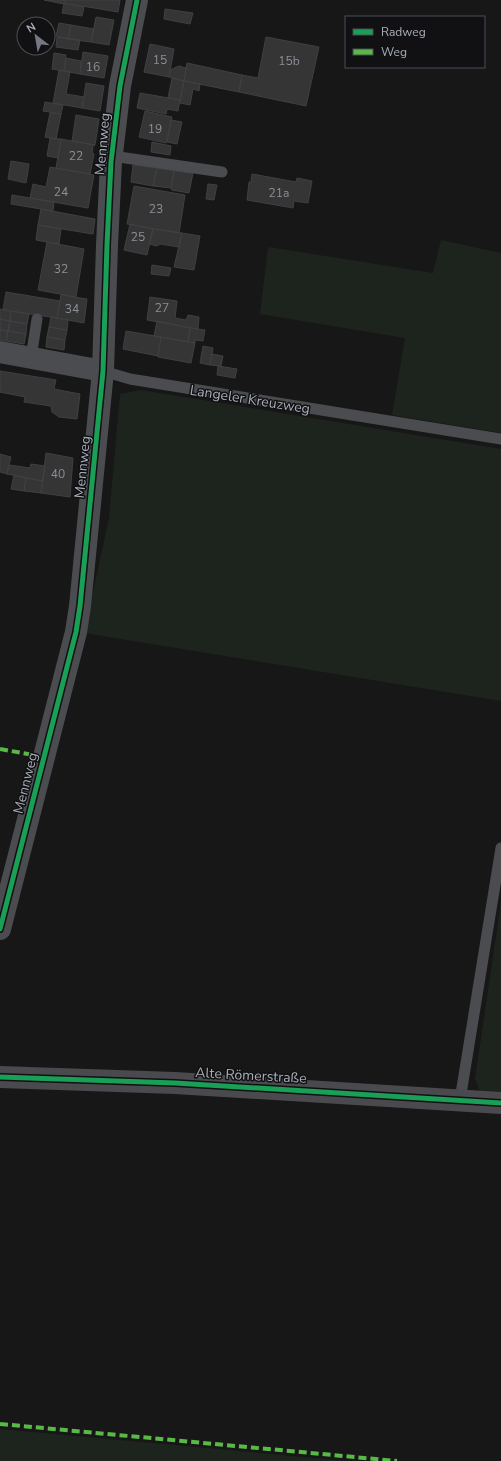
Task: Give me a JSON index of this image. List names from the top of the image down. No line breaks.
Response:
{"streets":{"street":["Mennweg","Langeler Kreuzweg","Alte Römerstraße"]},"crossings":[["Mennweg","Langeler Kreuzweg"]],"house_numbers":["15","15b","16","19","22","24","21a","23","25","32","27","34","40"],"legend":["Radweg","Weg"],"north":"top left"}
